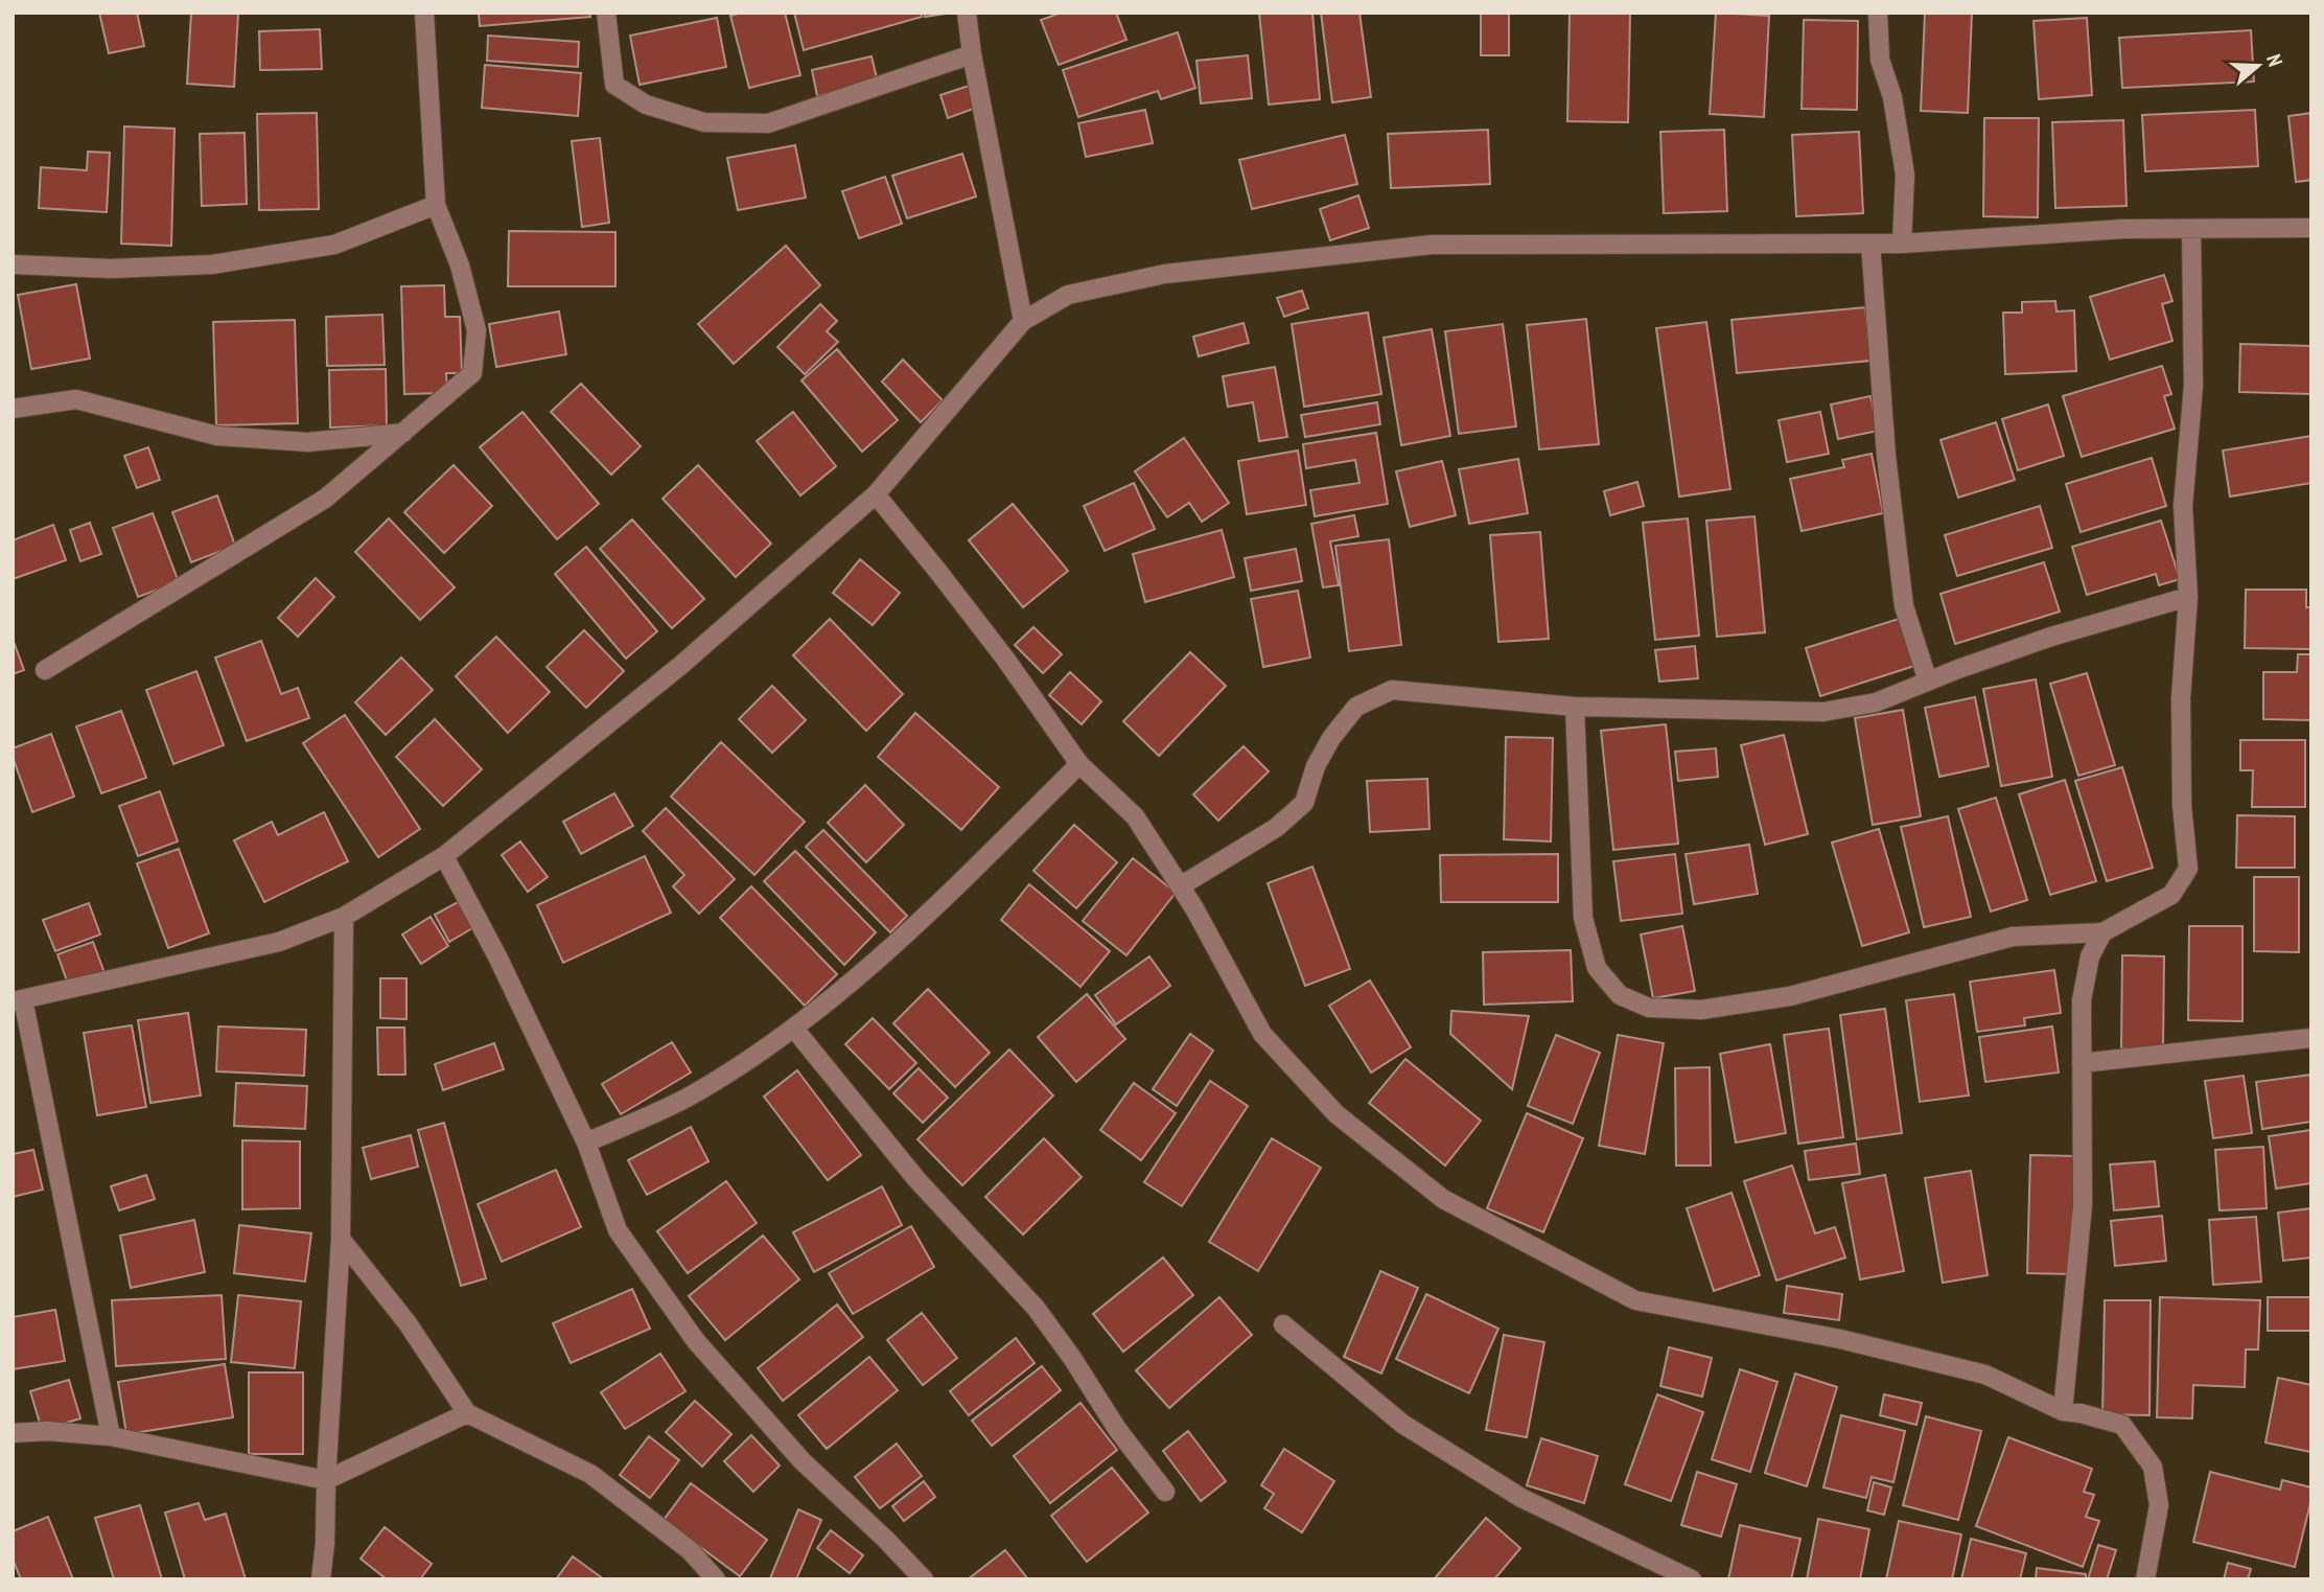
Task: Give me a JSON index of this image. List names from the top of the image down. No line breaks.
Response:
{"north":"right"}
